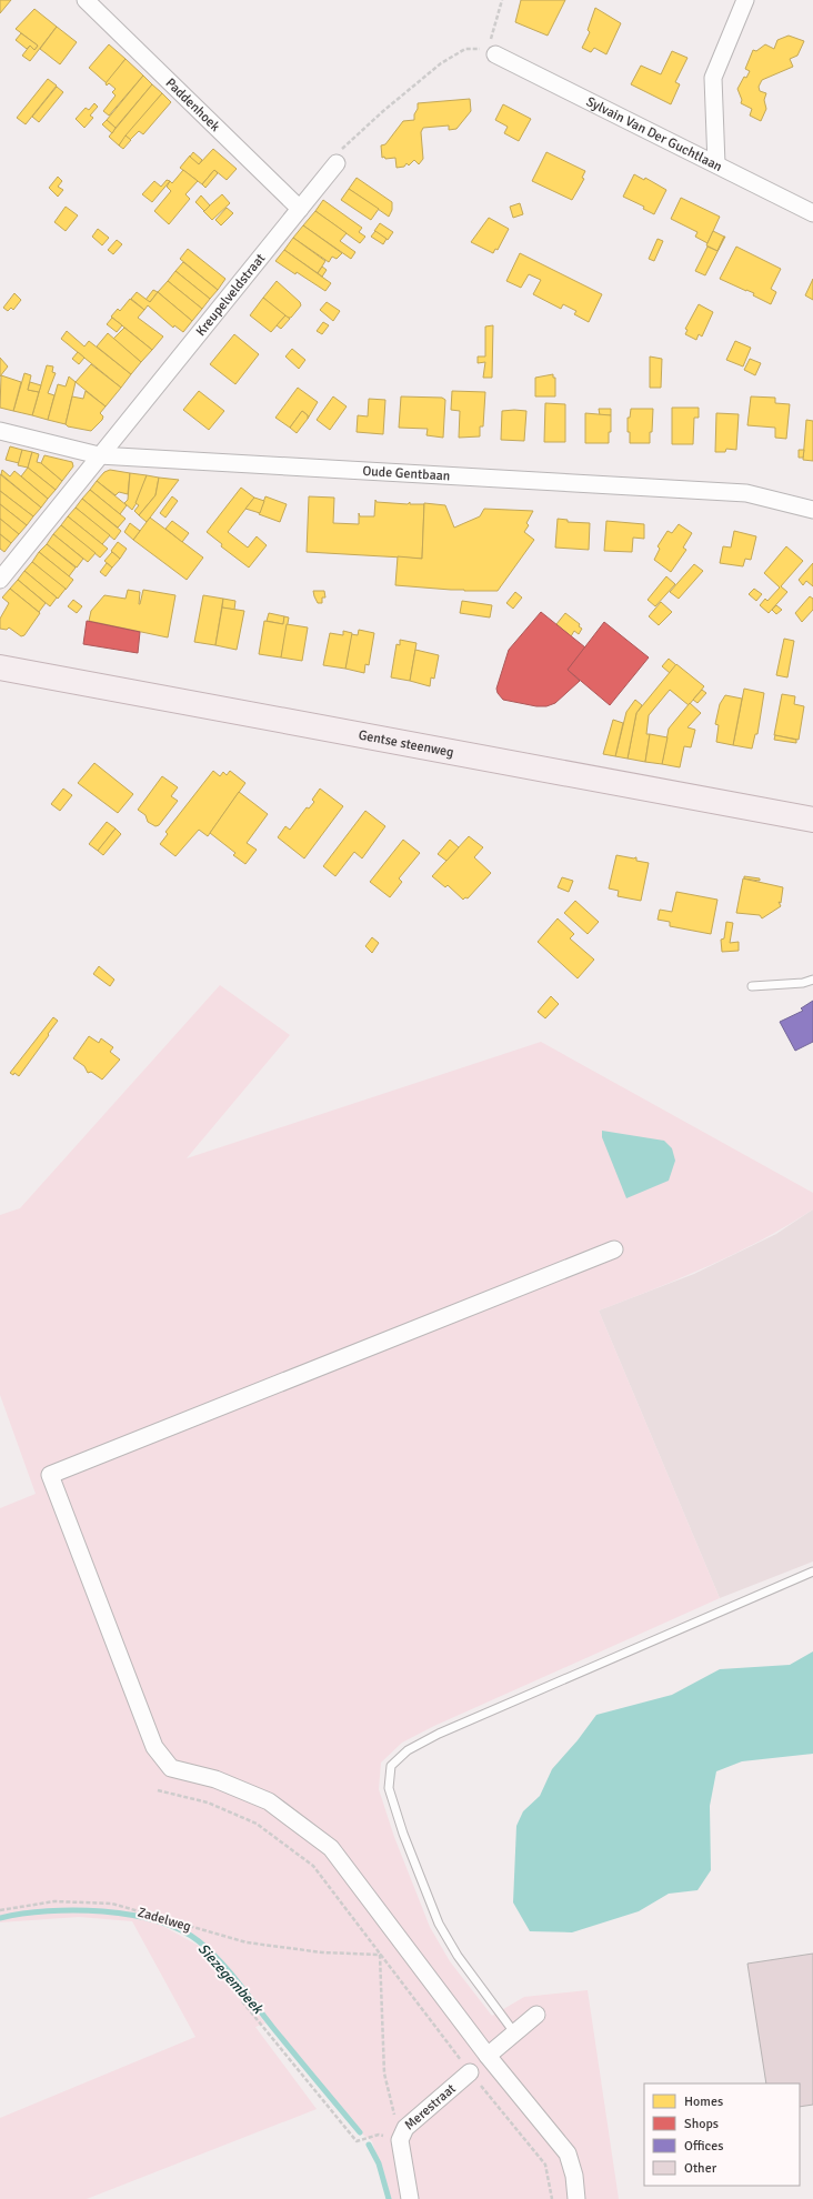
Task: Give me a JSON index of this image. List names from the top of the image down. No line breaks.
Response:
{"streets":{"main road":["Gentse steenweg"],"street":["Paddenhoek","Sylvain Van Der Guchtlaan","Kreupelveldstraat","Oude Gentbaan","Merestraat"],"path":["Zadelweg"]},"crossings":[["Paddenhoek","Kreupelveldstraat"],["Kreupelveldstraat","Oude Gentbaan"]],"water":["Siezegembeek"],"legend":["Homes","Shops","Offices","Other"]}
